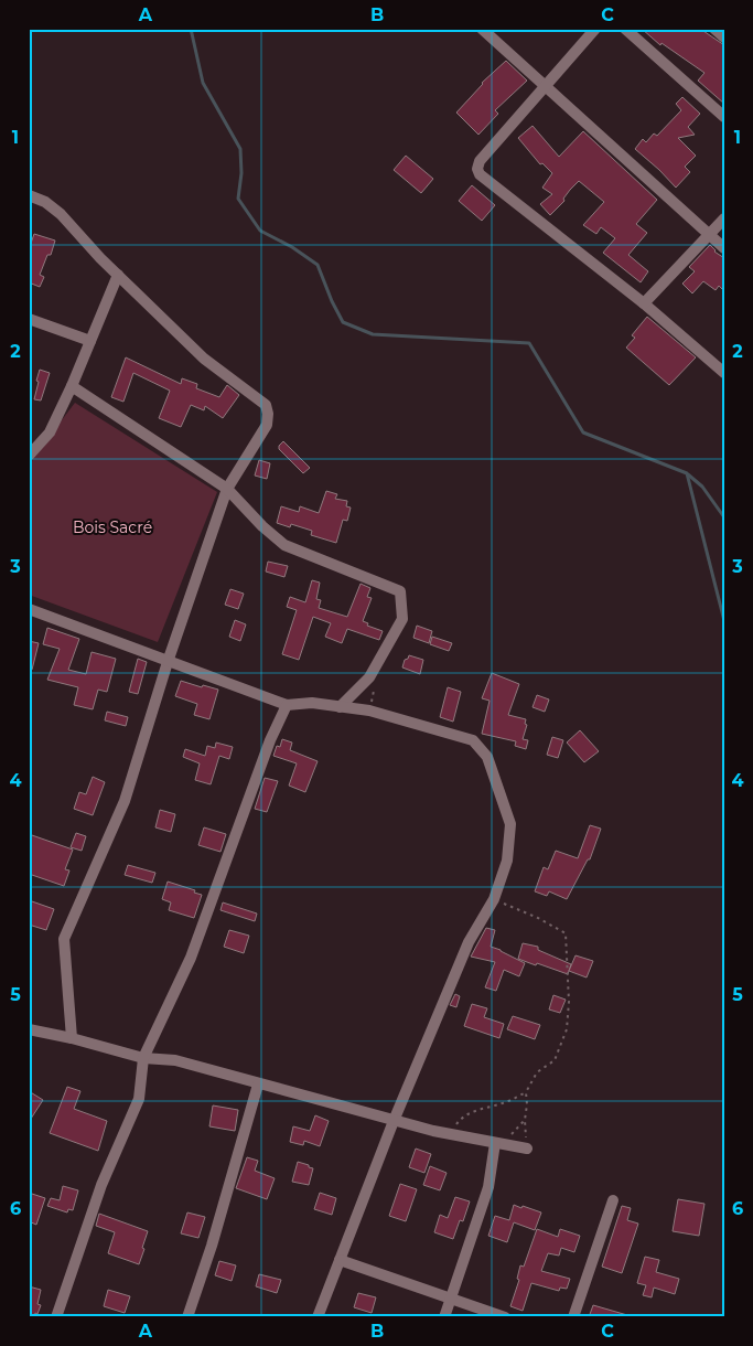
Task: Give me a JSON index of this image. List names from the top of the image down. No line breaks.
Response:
{"parks":["Bois Sacré"],"grid":{"columns":["A","B","C"],"rows":["1","2","3","4","5","6"]}}
